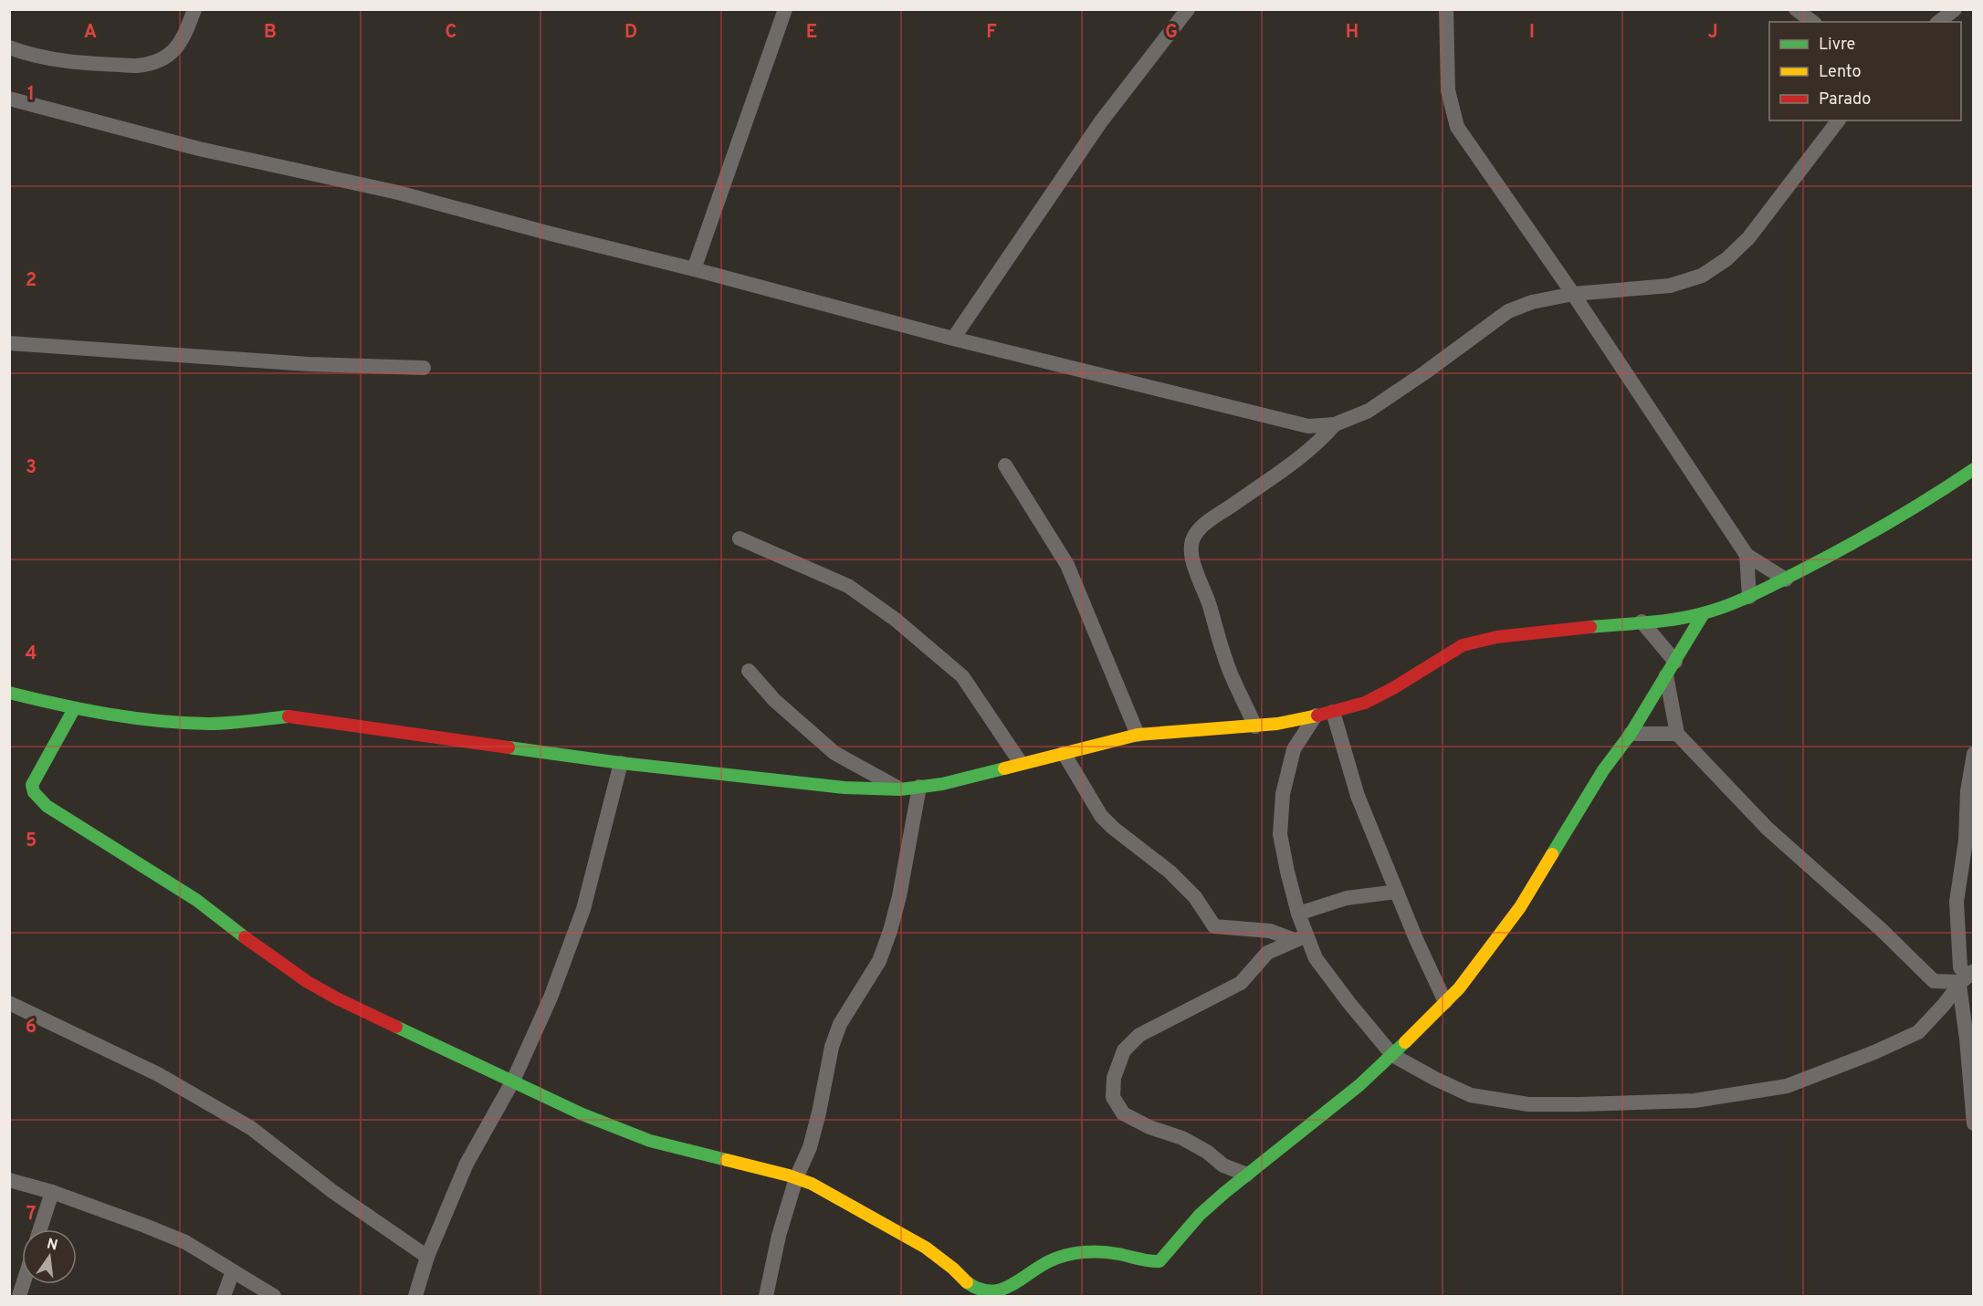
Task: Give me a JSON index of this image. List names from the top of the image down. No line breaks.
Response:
{"legend":["Livre","Lento","Parado"],"north":"top","grid":{"columns":["A","B","C","D","E","F","G","H","I","J"],"rows":["1","2","3","4","5","6","7"]}}
